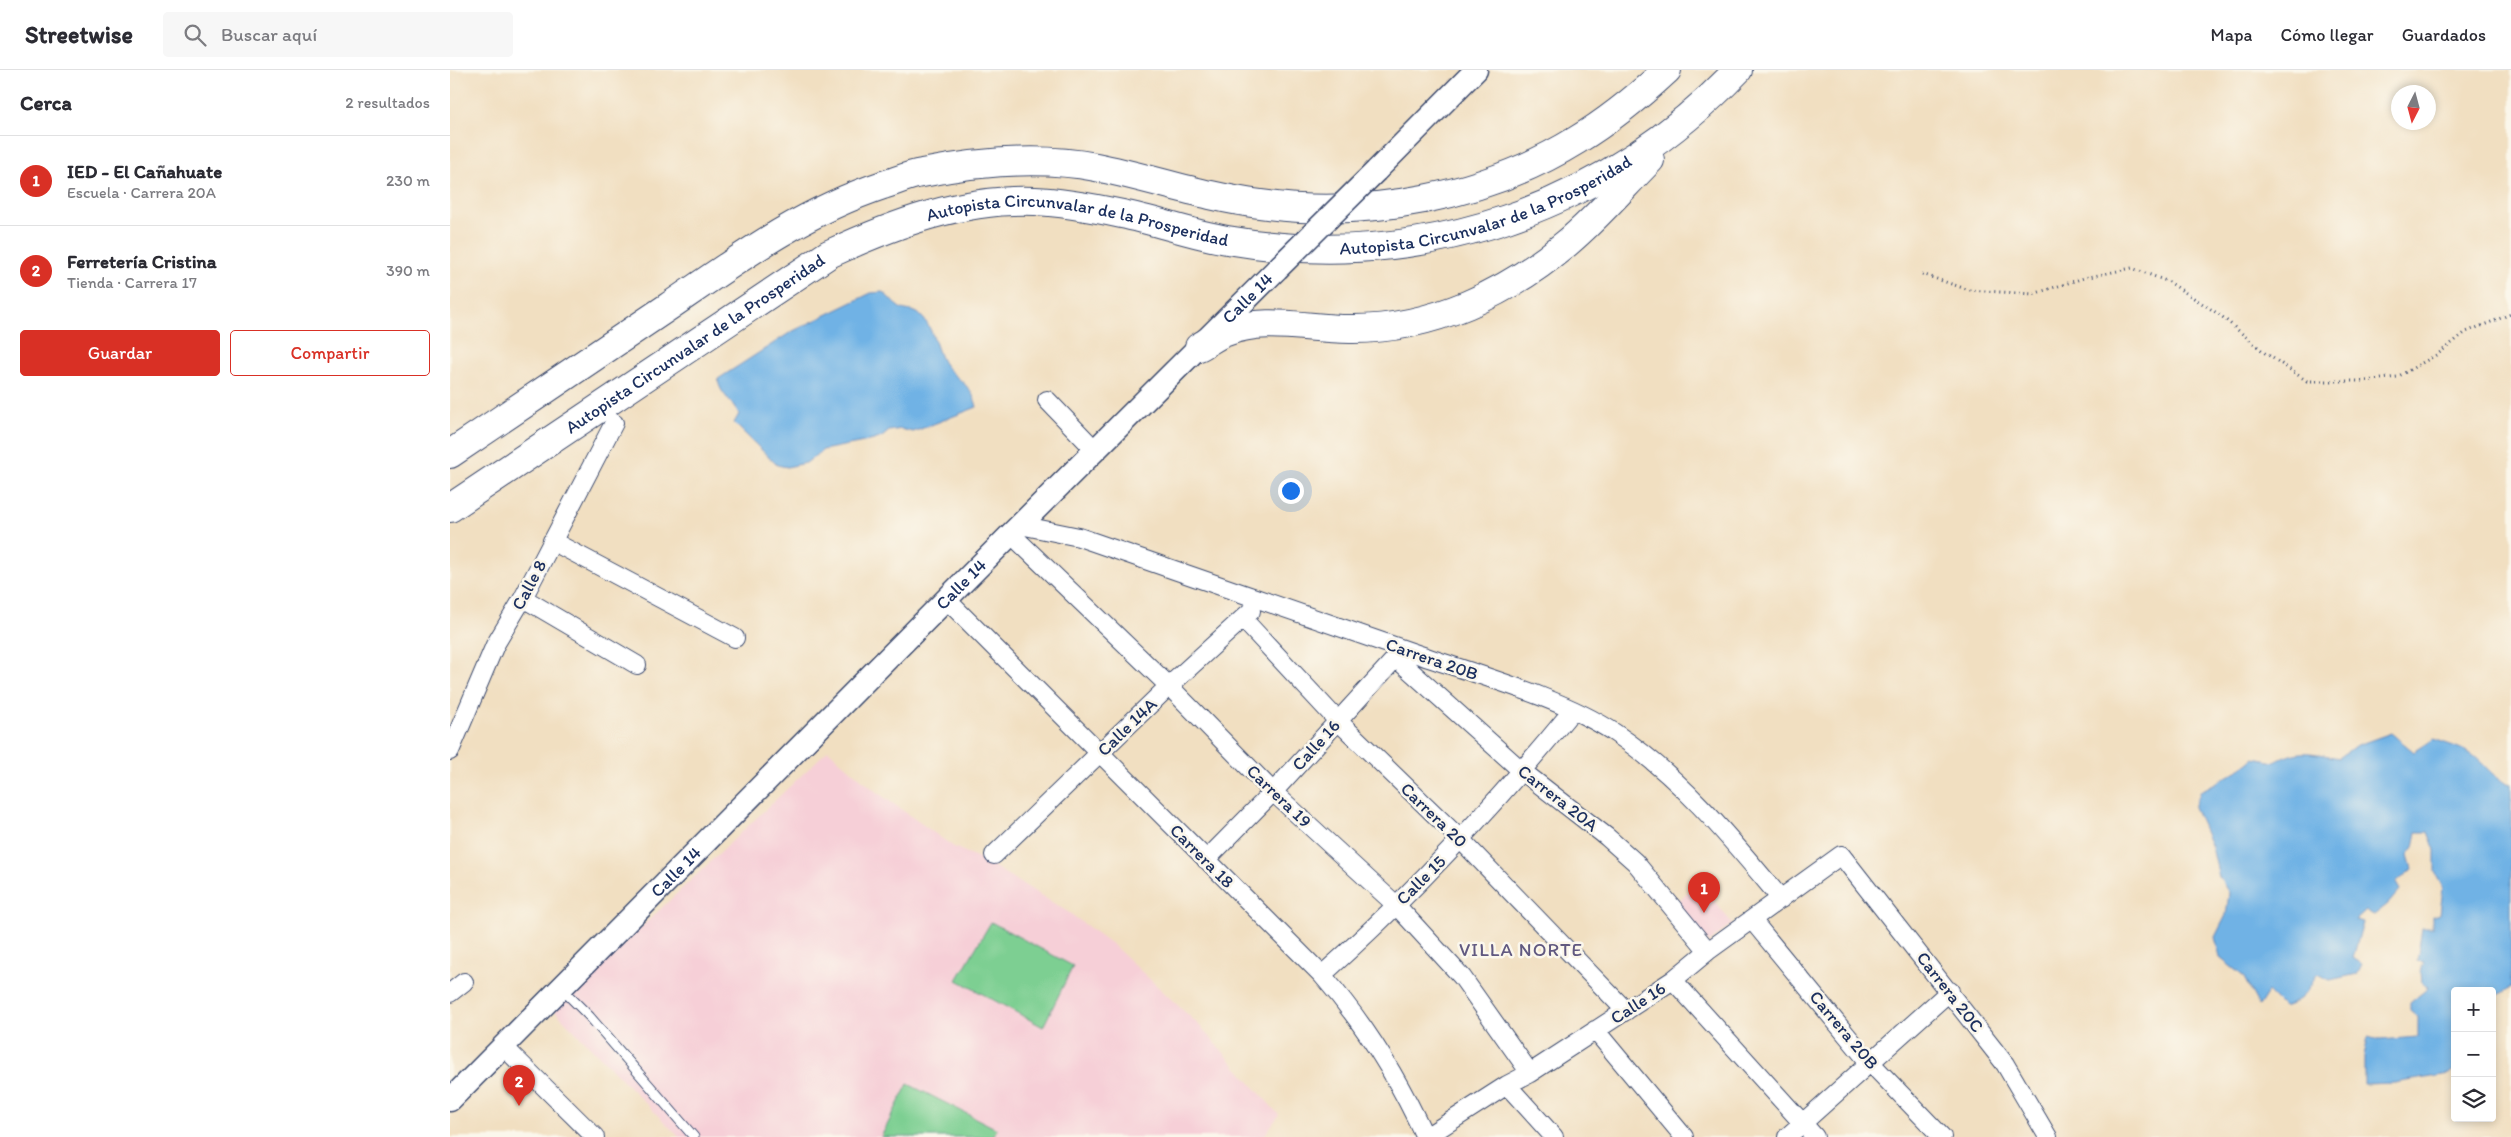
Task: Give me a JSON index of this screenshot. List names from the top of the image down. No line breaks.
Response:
{"streets":{"highway":["Autopista Circunvalar de la Prosperidad"],"street":["Calle 14","Calle 8","Carrera 20B","Calle 14A","Calle 16","Carrera 19","Carrera 20A","Carrera 20","Carrera 18","Calle 15","Carrera 20C"]},"crossings":[["Calle 14","Carrera 20B"],["Calle 14","Carrera 19"],["Calle 14","Carrera 18"],["Carrera 20B","Calle 14A"],["Carrera 20B","Calle 16"],["Carrera 20B","Carrera 19"],["Carrera 20B","Carrera 20A"],["Carrera 20B","Calle 15"],["Calle 14A","Carrera 19"],["Calle 14A","Carrera 20"],["Calle 14A","Carrera 18"],["Calle 16","Carrera 19"],["Calle 16","Carrera 20A"],["Calle 16","Carrera 20"],["Calle 16","Carrera 18"],["Calle 16","Carrera 20C"],["Carrera 19","Calle 15"],["Carrera 20A","Calle 15"],["Carrera 20","Calle 15"],["Carrera 18","Calle 15"]],"districts":["VILLA NORTE"],"north":"bottom","page":{"header":"Streetwise","search":"Buscar aquí","nav":["Mapa","Cómo llegar","Guardados"],"heading":["Cerca","2 resultados"],"list":[{"mark":"1","name":"IED - El Cañahuate","note":"Escuela · Carrera 20A","value":"230 m"},{"mark":"2","name":"Ferretería Cristina","note":"Tienda · Carrera 17","value":"390 m"}],"buttons":["Guardar","Compartir"],"pins":["1","2"],"map_buttons":["+","−"]}}
